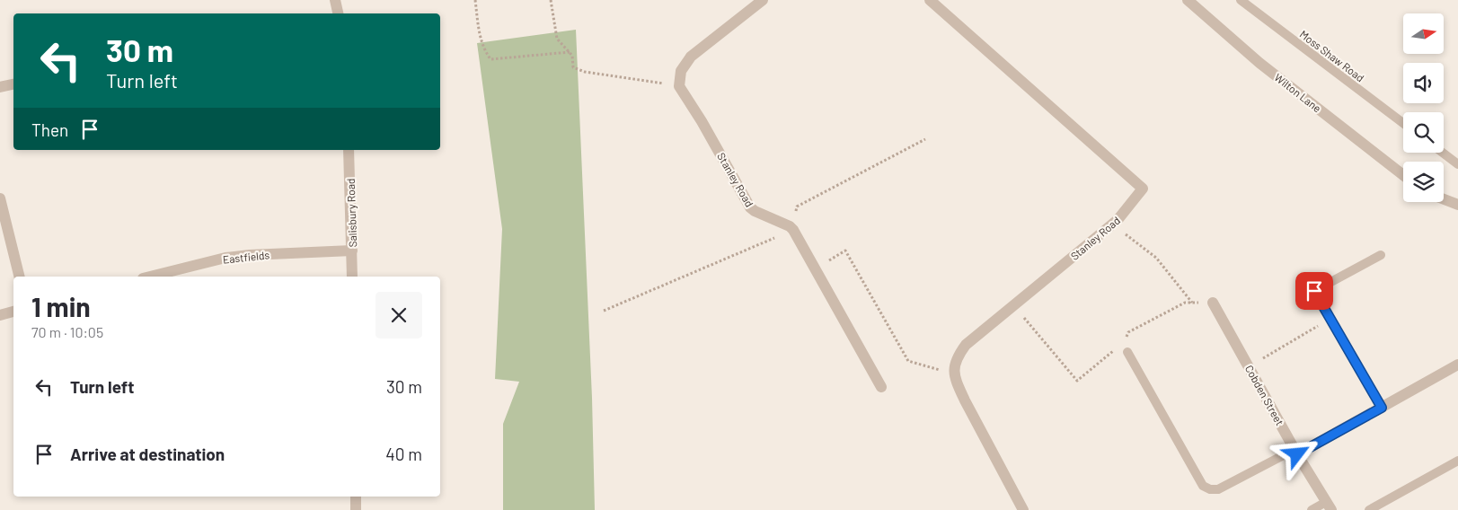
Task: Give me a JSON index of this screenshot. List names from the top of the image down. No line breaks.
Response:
{"streets":{"street":["Wilton Lane","Stanley Road","Salisbury Road","Eastfields","Cobden Street"],"lane":["Moss Shaw Road"]},"crossings":[["Salisbury Road","Eastfields"]],"north":"right","page":{"turn":["30 m","Turn left"],"then":"Then","heading":["1 min","70 m · 10:05"],"list":[{"name":"Turn left","value":"30 m"},{"name":"Arrive at destination","value":"40 m"}]}}
